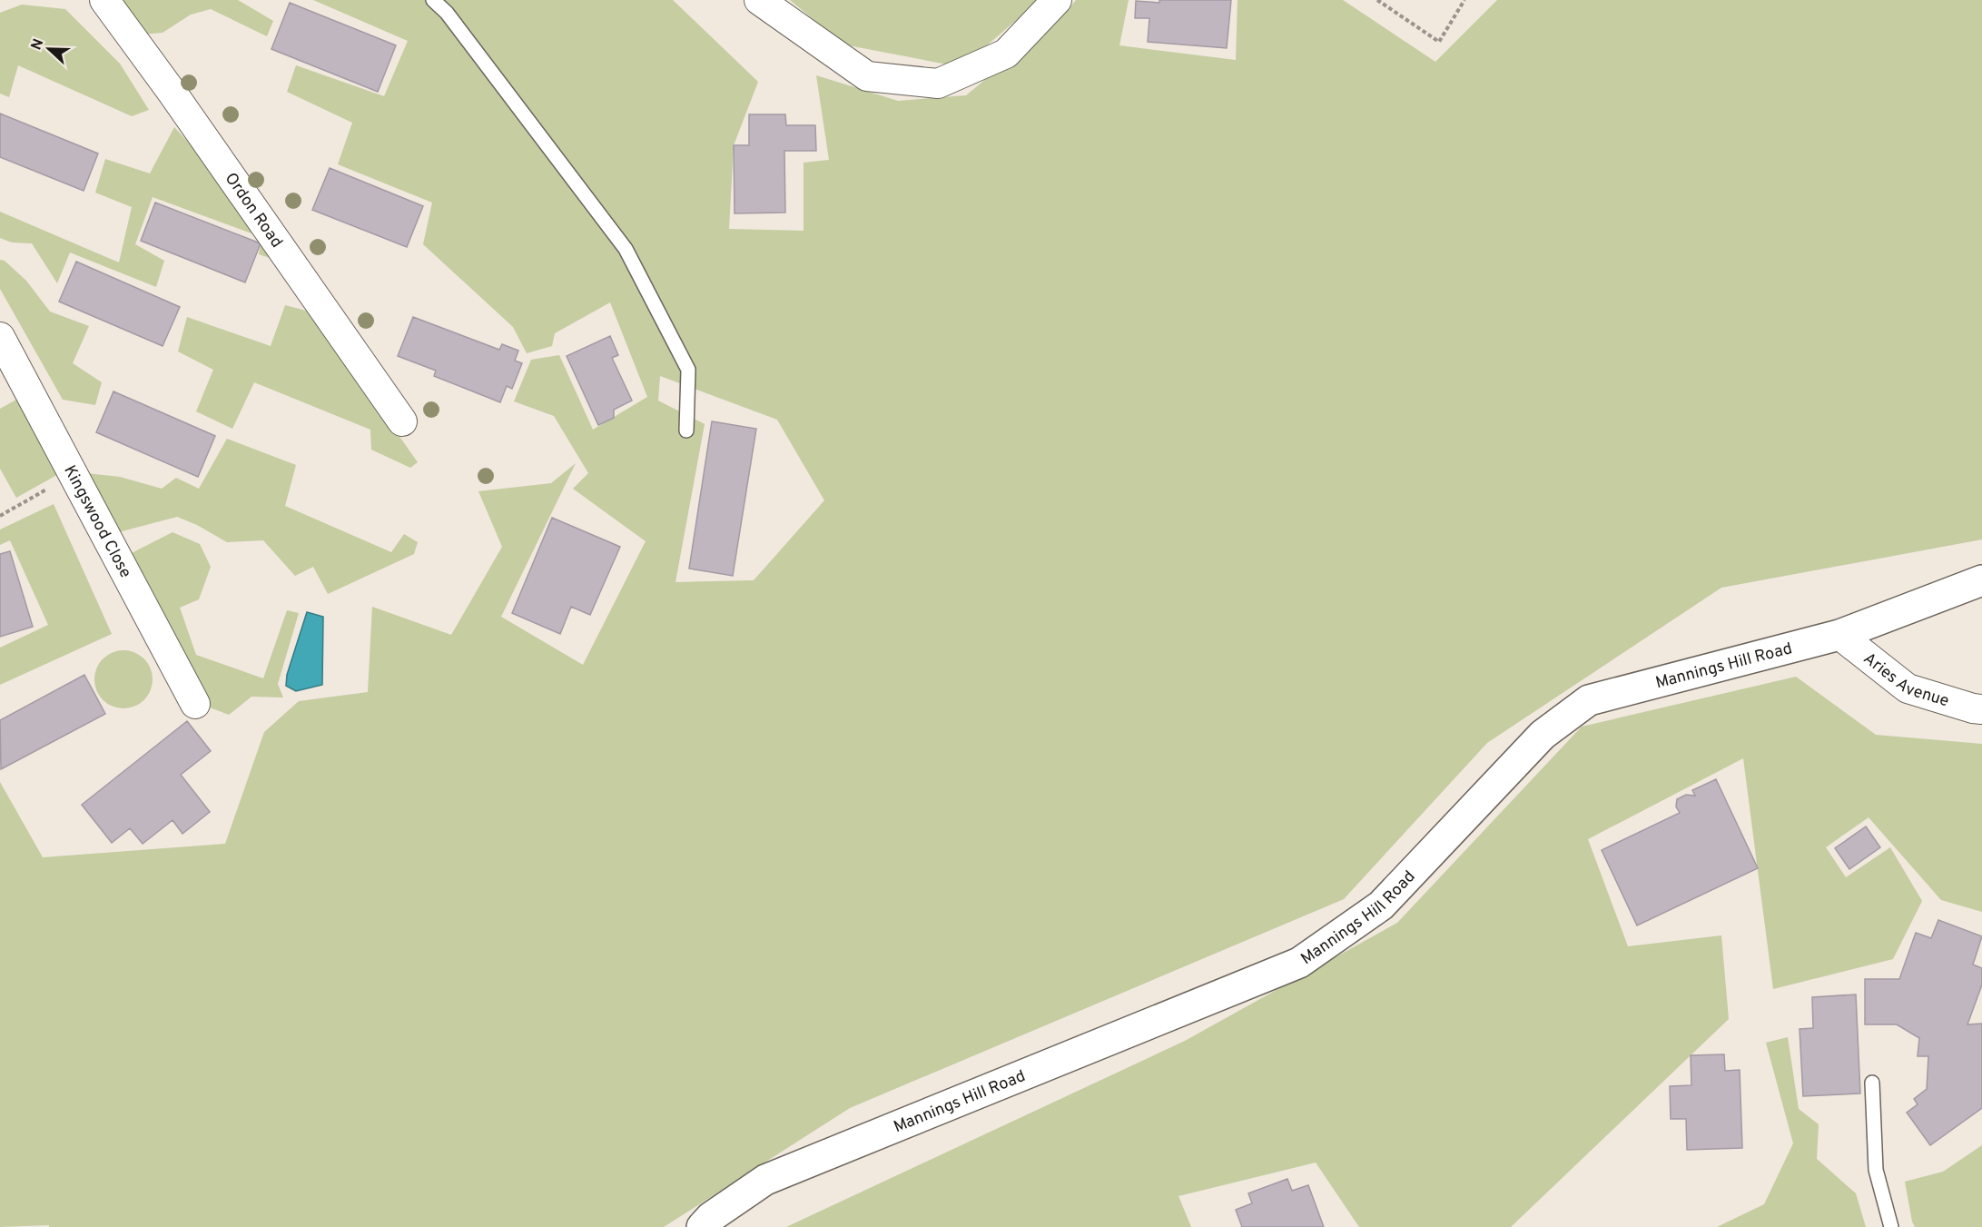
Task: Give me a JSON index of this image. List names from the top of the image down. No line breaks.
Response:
{"streets":{"main road":["Mannings Hill Road"],"street":["Ordon Road","Kingswood Close","Aries Avenue"]},"crossings":[["Mannings Hill Road","Aries Avenue"]],"north":"left"}
